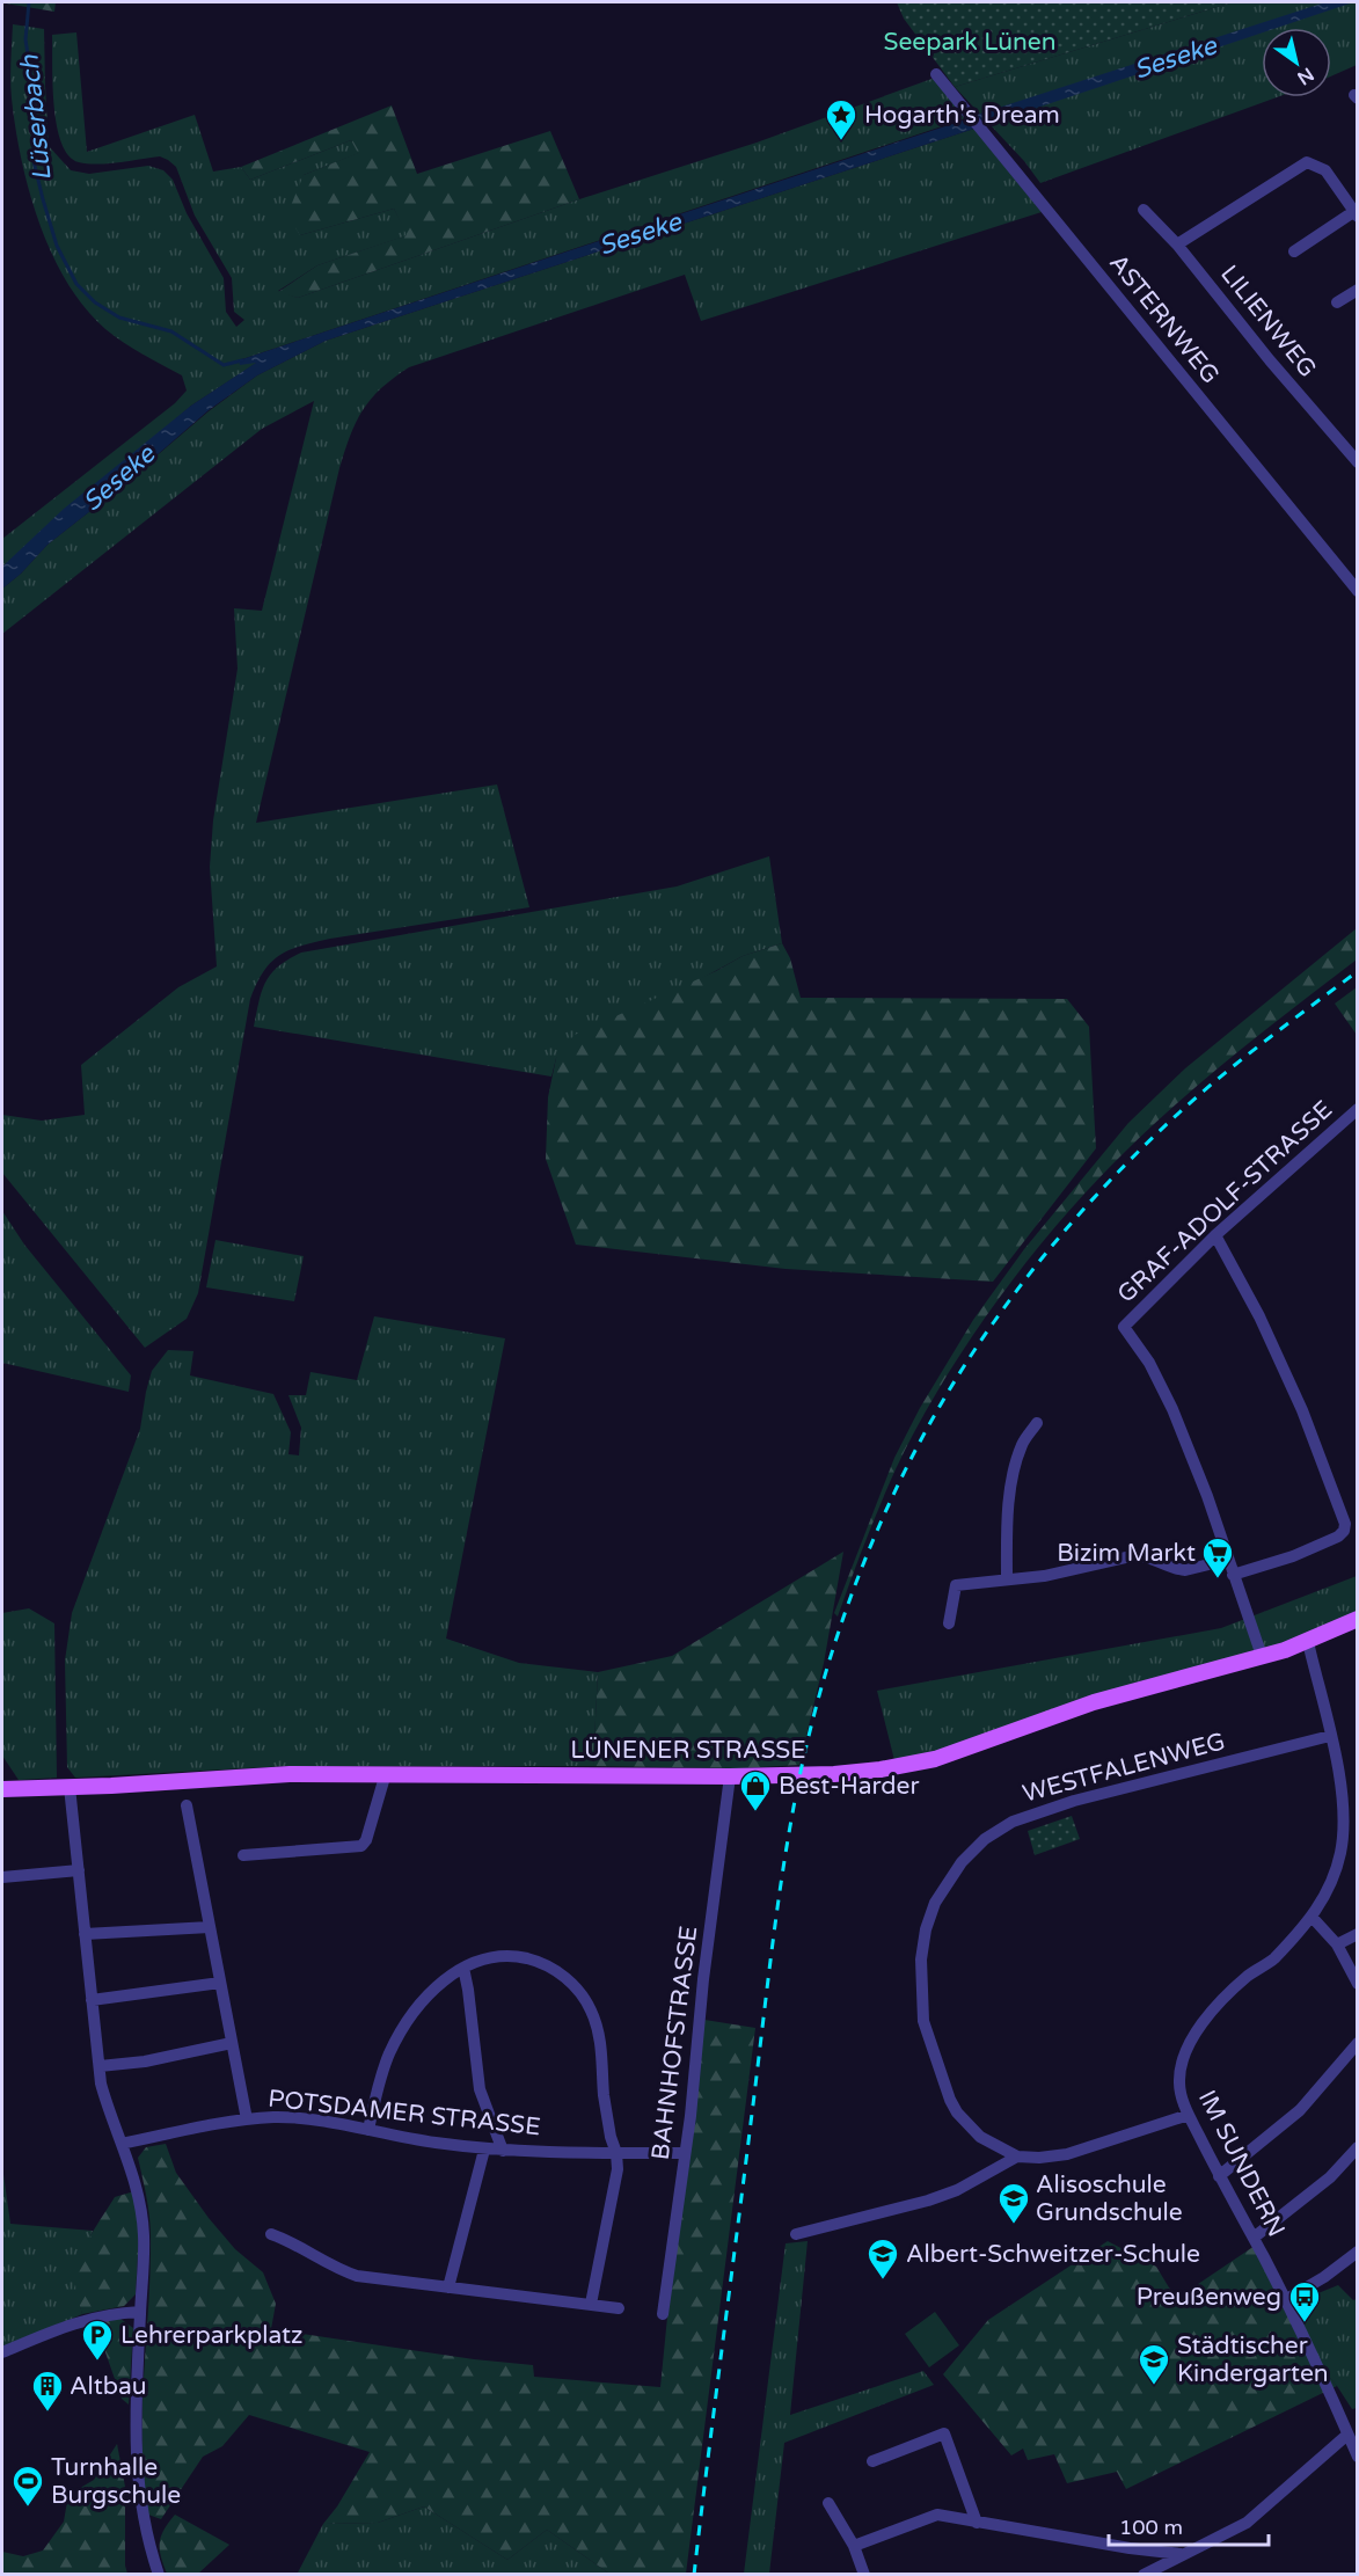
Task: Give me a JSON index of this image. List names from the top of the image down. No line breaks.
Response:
{"streets":{"main road":["LÜNENER STRASSE"],"street":["ASTERNWEG","LILIENWEG","GRAF-ADOLF-STRASSE","WESTFALENWEG","BAHNHOFSTRASSE","POTSDAMER STRASSE","IM SUNDERN"]},"crossings":[["LÜNENER STRASSE","BAHNHOFSTRASSE"],["LÜNENER STRASSE","IM SUNDERN"],["WESTFALENWEG","IM SUNDERN"],["BAHNHOFSTRASSE","POTSDAMER STRASSE"]],"water":["Seseke","Lüserbach"],"parks":["Seepark Lünen"],"places":{"place":["Hogarth's Dream"],"supermarket":["Bizim Markt"],"shop":["Best-Harder"],"school or university":["Alisoschule Grundschule","Albert-Schweitzer-Schule","Städtischer Kindergarten"],"bus stop":["Preußenweg"],"parking":["Lehrerparkplatz"],"building":["Altbau"],"sports":["Turnhalle Burgschule"]},"scale_bar":"100 m","north":"bottom right"}
